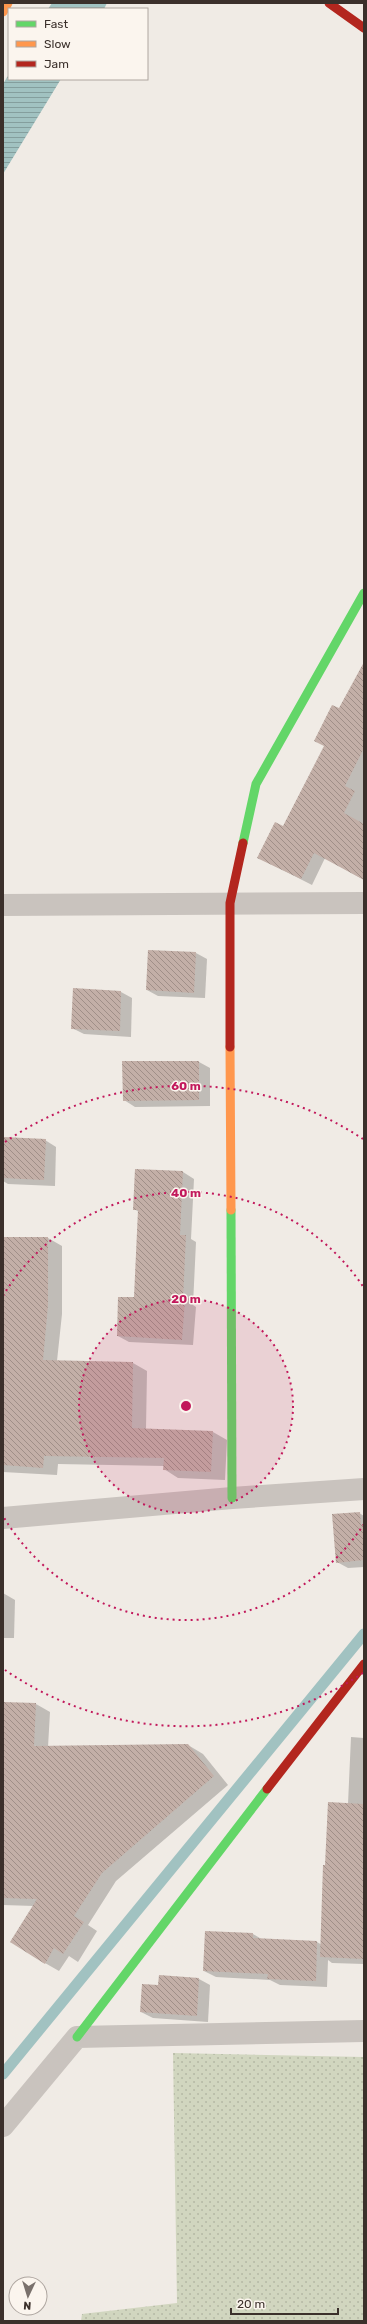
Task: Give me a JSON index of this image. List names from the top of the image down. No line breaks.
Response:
{"legend":["Fast","Slow","Jam"],"scale_bar":"20 m","north":"bottom","rings":["60 m","40 m","20 m"]}
